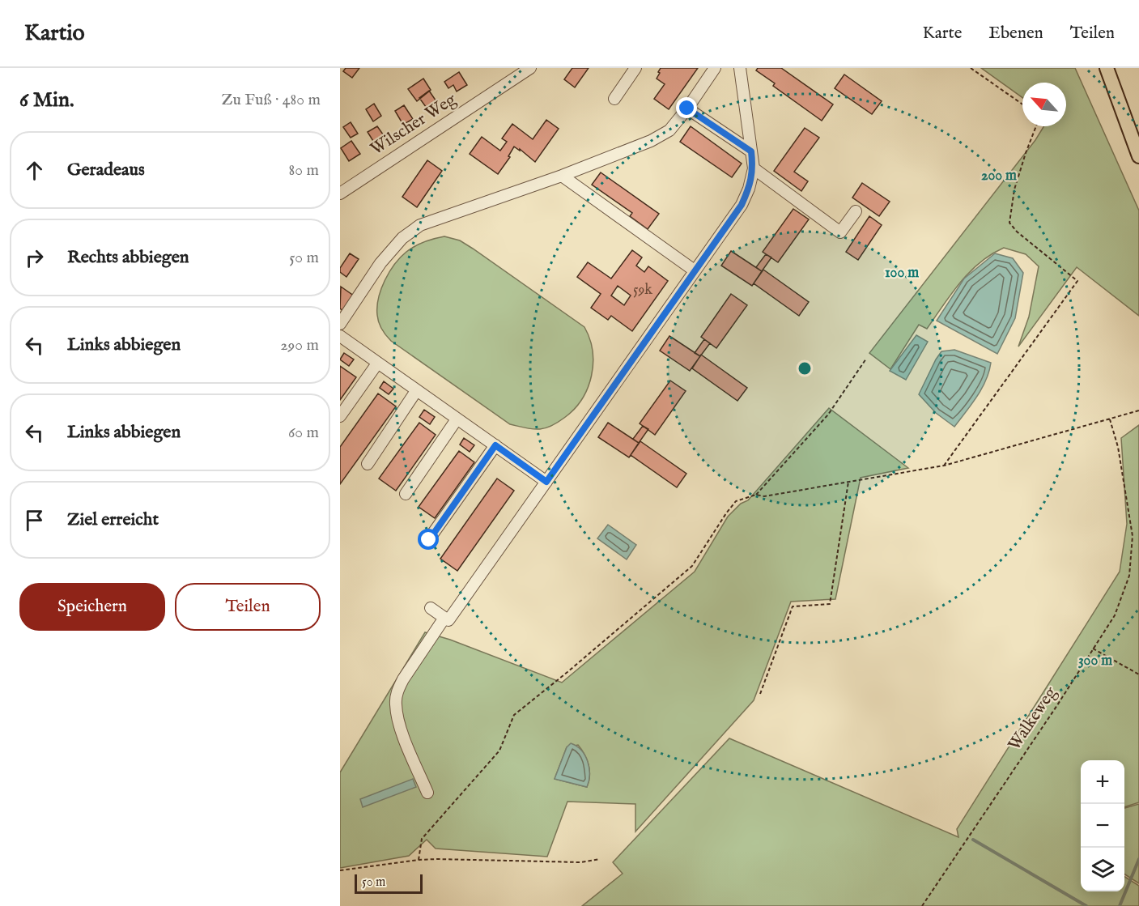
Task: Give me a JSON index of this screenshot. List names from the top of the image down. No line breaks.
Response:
{"streets":{"street":["Wilscher Weg"],"path":["Walkeweg"]},"house_numbers":["59k"],"scale_bar":"50 m","north":"top left","page":{"header":"Kartio","nav":["Karte","Ebenen","Teilen"],"heading":["6 Min.","Zu Fuß · 480 m"],"list":[["Geradeaus","80 m"],["Rechts abbiegen","50 m"],["Links abbiegen","290 m"],["Links abbiegen","60 m"],"Ziel erreicht"],"buttons":["Speichern","Teilen"],"map_buttons":["+","−"],"scale":"50 m"},"rings":["200 m","100 m","300 m"]}
